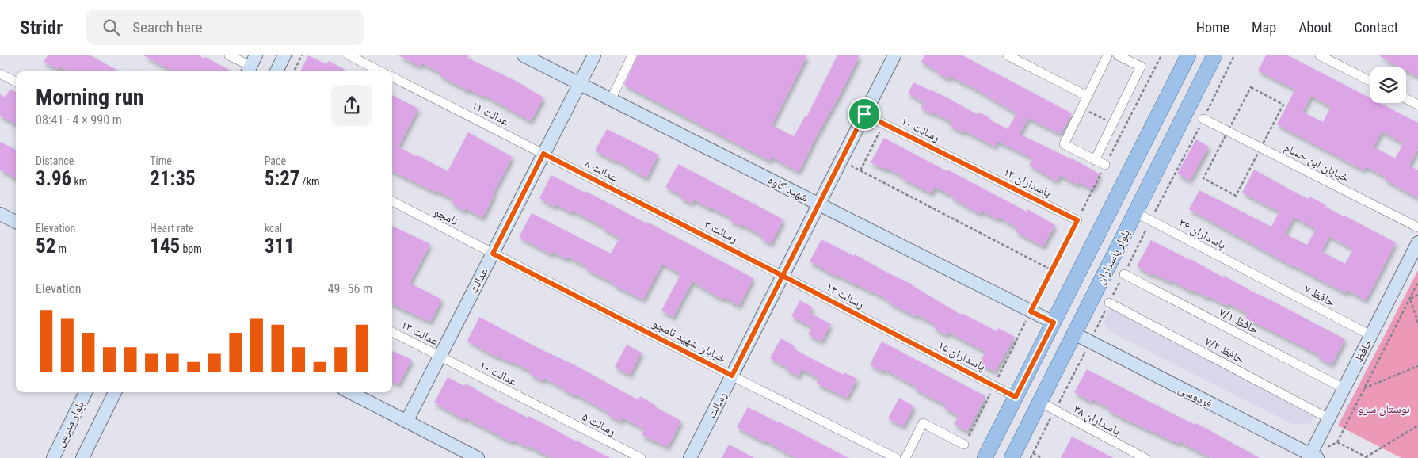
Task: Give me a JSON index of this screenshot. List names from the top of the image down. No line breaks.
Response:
{"streets":{"main road":["بلوار پاسداران"],"street":["عدالت ۱۱","رسالت ۱۰","خیابان ابن حسام","عدالت ۸","پاسداران ۱۳","شهید کاوه","نامجو","رسالت ۳","پاسداران ۳۶","عدالت","رسالت ۱۲","حافظ ۷","حافظ ۷/۱","عدالت ۱۳","خیابان شهید نامجو","حافظ ۷/۲","حافظ","پاسداران ۱۵","عدالت ۱۰","فردوسی","رسالت","پاسداران ۳۸","بلوار مدرس","رسالت ۵"]},"crossings":[["عدالت ۱۱","عدالت ۸"],["عدالت ۱۱","عدالت"],["رسالت ۱۰","پاسداران ۱۳"],["رسالت ۱۰","رسالت"],["عدالت ۸","رسالت ۳"],["عدالت ۸","عدالت"],["شهید کاوه","بلوار پاسداران"],["شهید کاوه","عدالت"],["شهید کاوه","رسالت"],["نامجو","عدالت"],["نامجو","خیابان شهید نامجو"],["رسالت ۳","رسالت ۱۲"],["رسالت ۳","رسالت"],["پاسداران ۳۶","بلوار پاسداران"],["پاسداران ۳۶","حافظ ۷"],["بلوار پاسداران","پاسداران ۱۵"],["بلوار پاسداران","فردوسی"],["بلوار پاسداران","پاسداران ۳۸"],["عدالت","عدالت ۱۳"],["عدالت","خیابان شهید نامجو"],["عدالت","عدالت ۱۰"],["رسالت ۱۲","پاسداران ۱۵"],["رسالت ۱۲","رسالت"],["حافظ ۷","حافظ"],["حافظ ۷/۱","حافظ"],["عدالت ۱۳","عدالت ۱۰"],["خیابان شهید نامجو","رسالت"],["حافظ ۷/۲","حافظ"],["حافظ","فردوسی"],["عدالت ۱۰","رسالت ۵"]],"parks":["بوستان سرو"],"page":{"header":"Stridr","search":"Search here","nav":["Home","Map","About","Contact"],"heading":["Morning run","08:41 · 4 × 990 m"],"stats":[["Distance","3.96 km"],["Time","21:35"],["Pace","5:27 /km"],["Elevation","52 m"],["Heart rate","145 bpm"],["kcal","311"]],"chart":["Elevation","49–56 m"]}}
